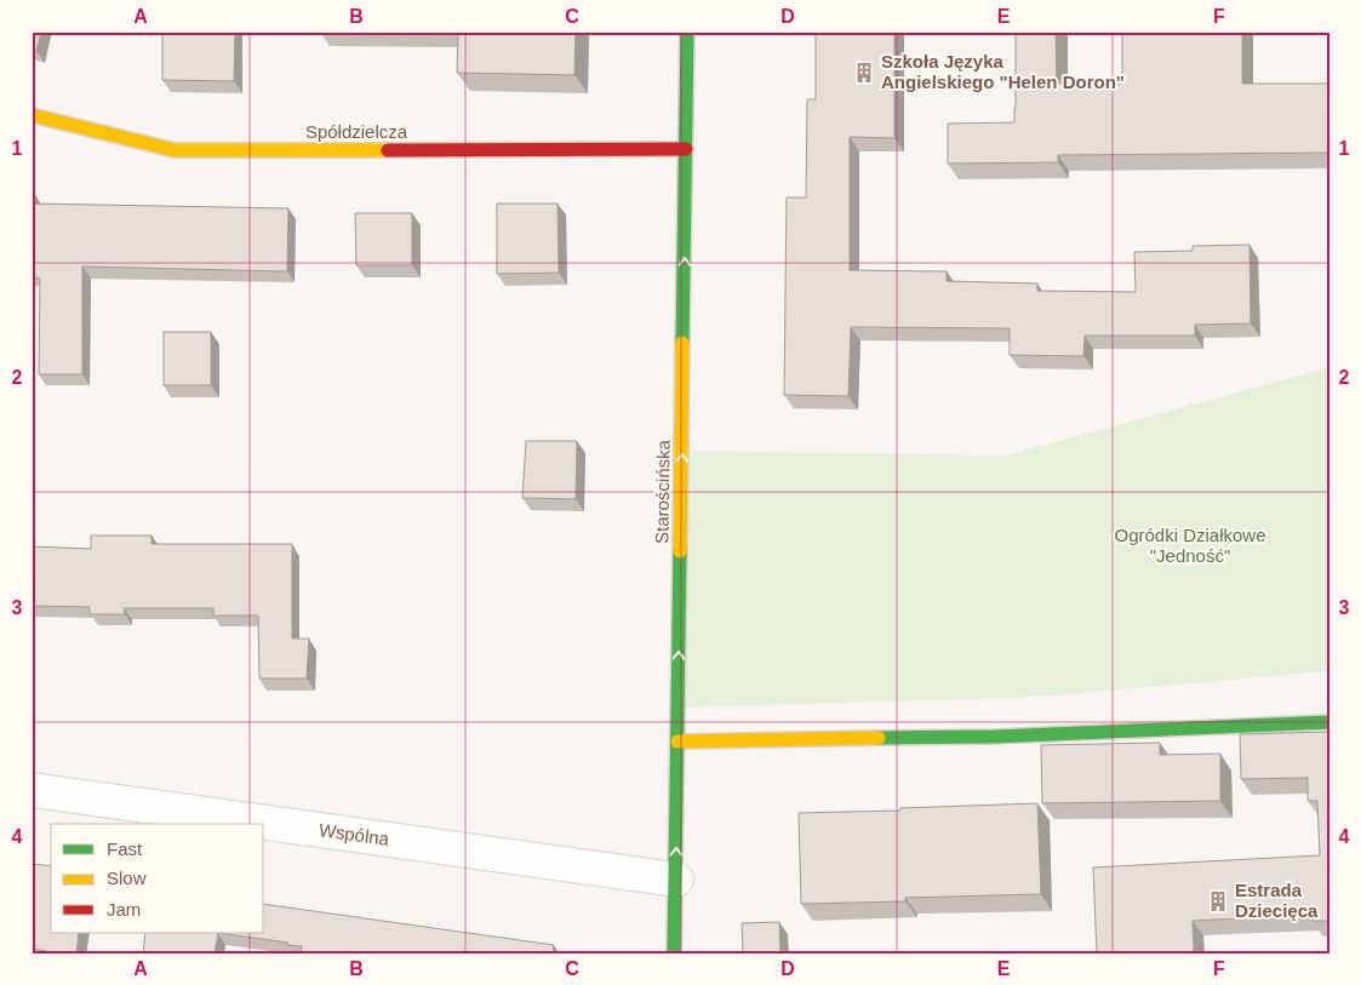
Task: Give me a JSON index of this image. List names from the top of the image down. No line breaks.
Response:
{"streets":{"street":["Spółdzielcza","Starościńska","Wspólna"]},"crossings":[["Spółdzielcza","Starościńska"],["Starościńska","Wspólna"]],"one_way":["Starościńska"],"parks":["Ogródki Działkowe \"Jedność\""],"places":{"building":["Szkoła Języka Angielskiego \"Helen Doron\"","Estrada Dziecięca"]},"legend":["Fast","Slow","Jam"],"grid":{"columns":["A","B","C","D","E","F"],"rows":["1","2","3","4"]}}
